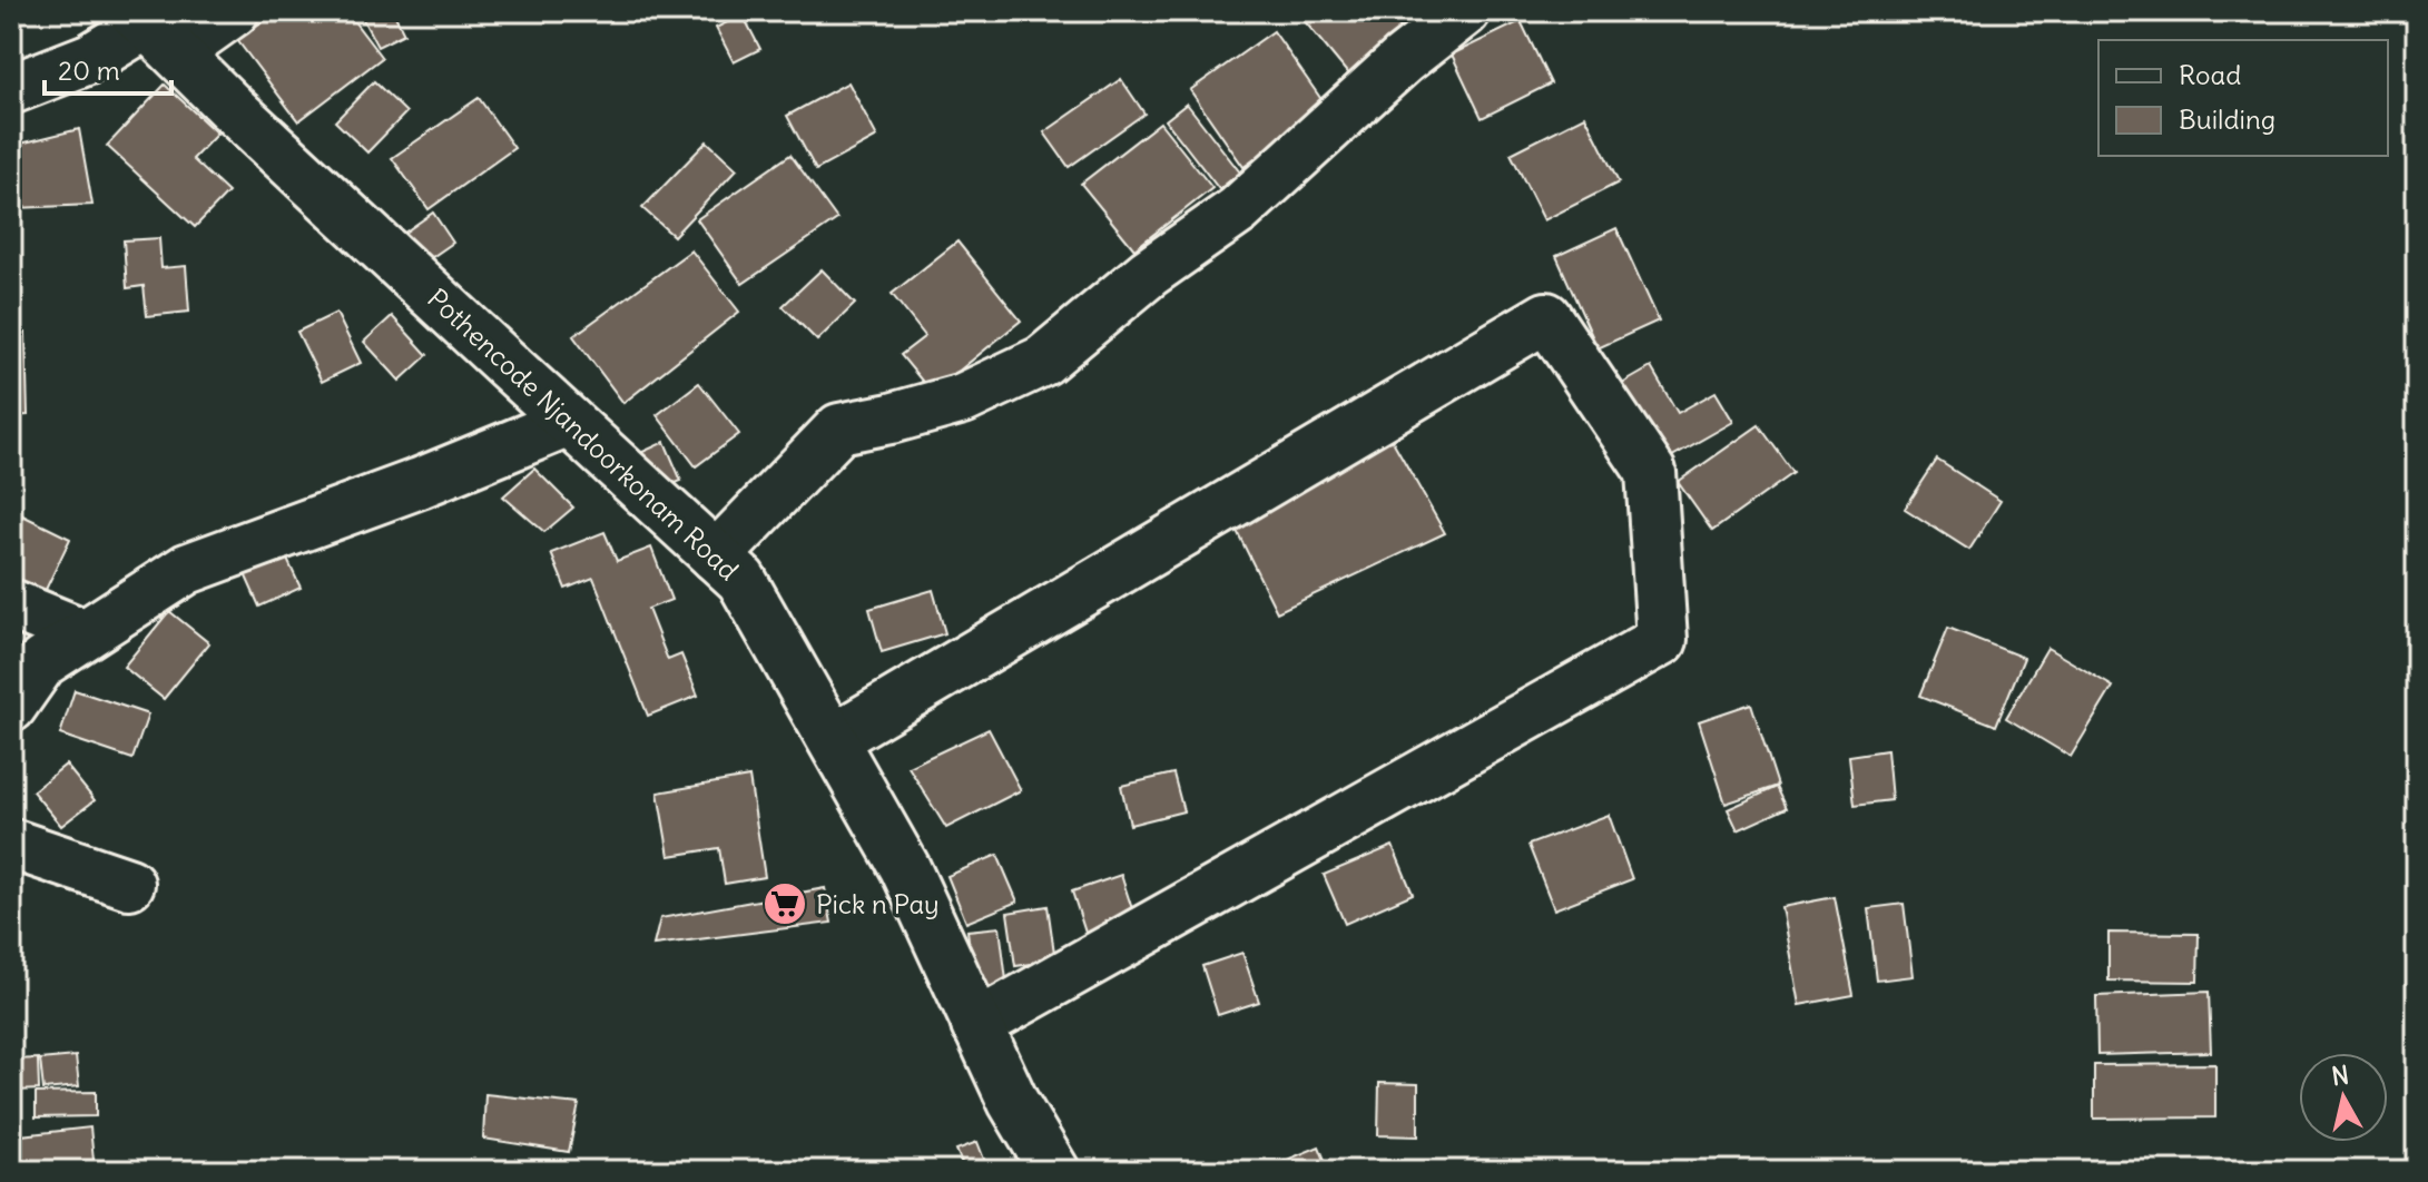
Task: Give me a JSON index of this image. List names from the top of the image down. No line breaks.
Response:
{"streets":{"street":["Pothencode Njandoorkonam Road"]},"places":{"supermarket":["Pick n Pay"]},"legend":["Road","Building"],"scale_bar":"20 m","north":"top"}
